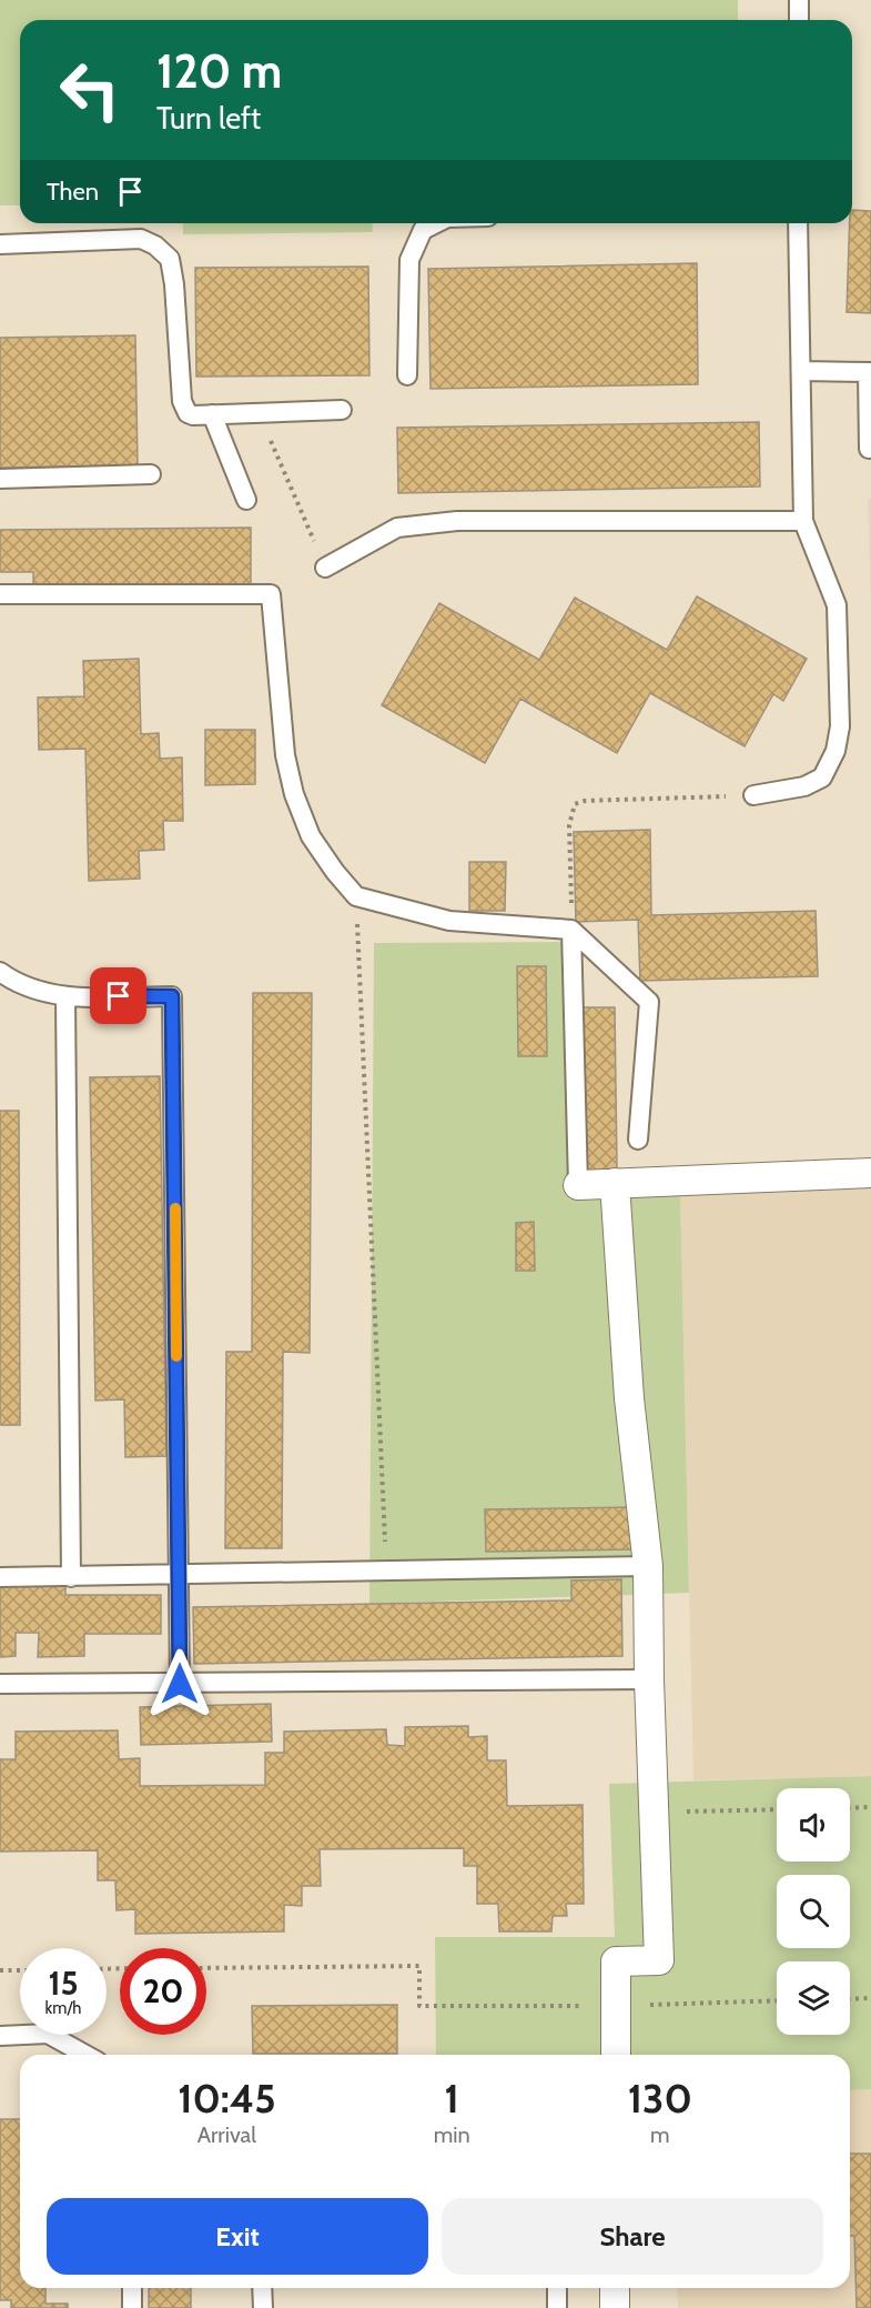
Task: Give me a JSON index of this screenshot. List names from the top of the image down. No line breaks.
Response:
{"page":{"turn":["120 m","Turn left"],"then":"Then","speed":"15 km/h","limit":"20","eta":["10:45","Arrival","1","min","130","m"],"buttons":["Exit","Share"]}}
